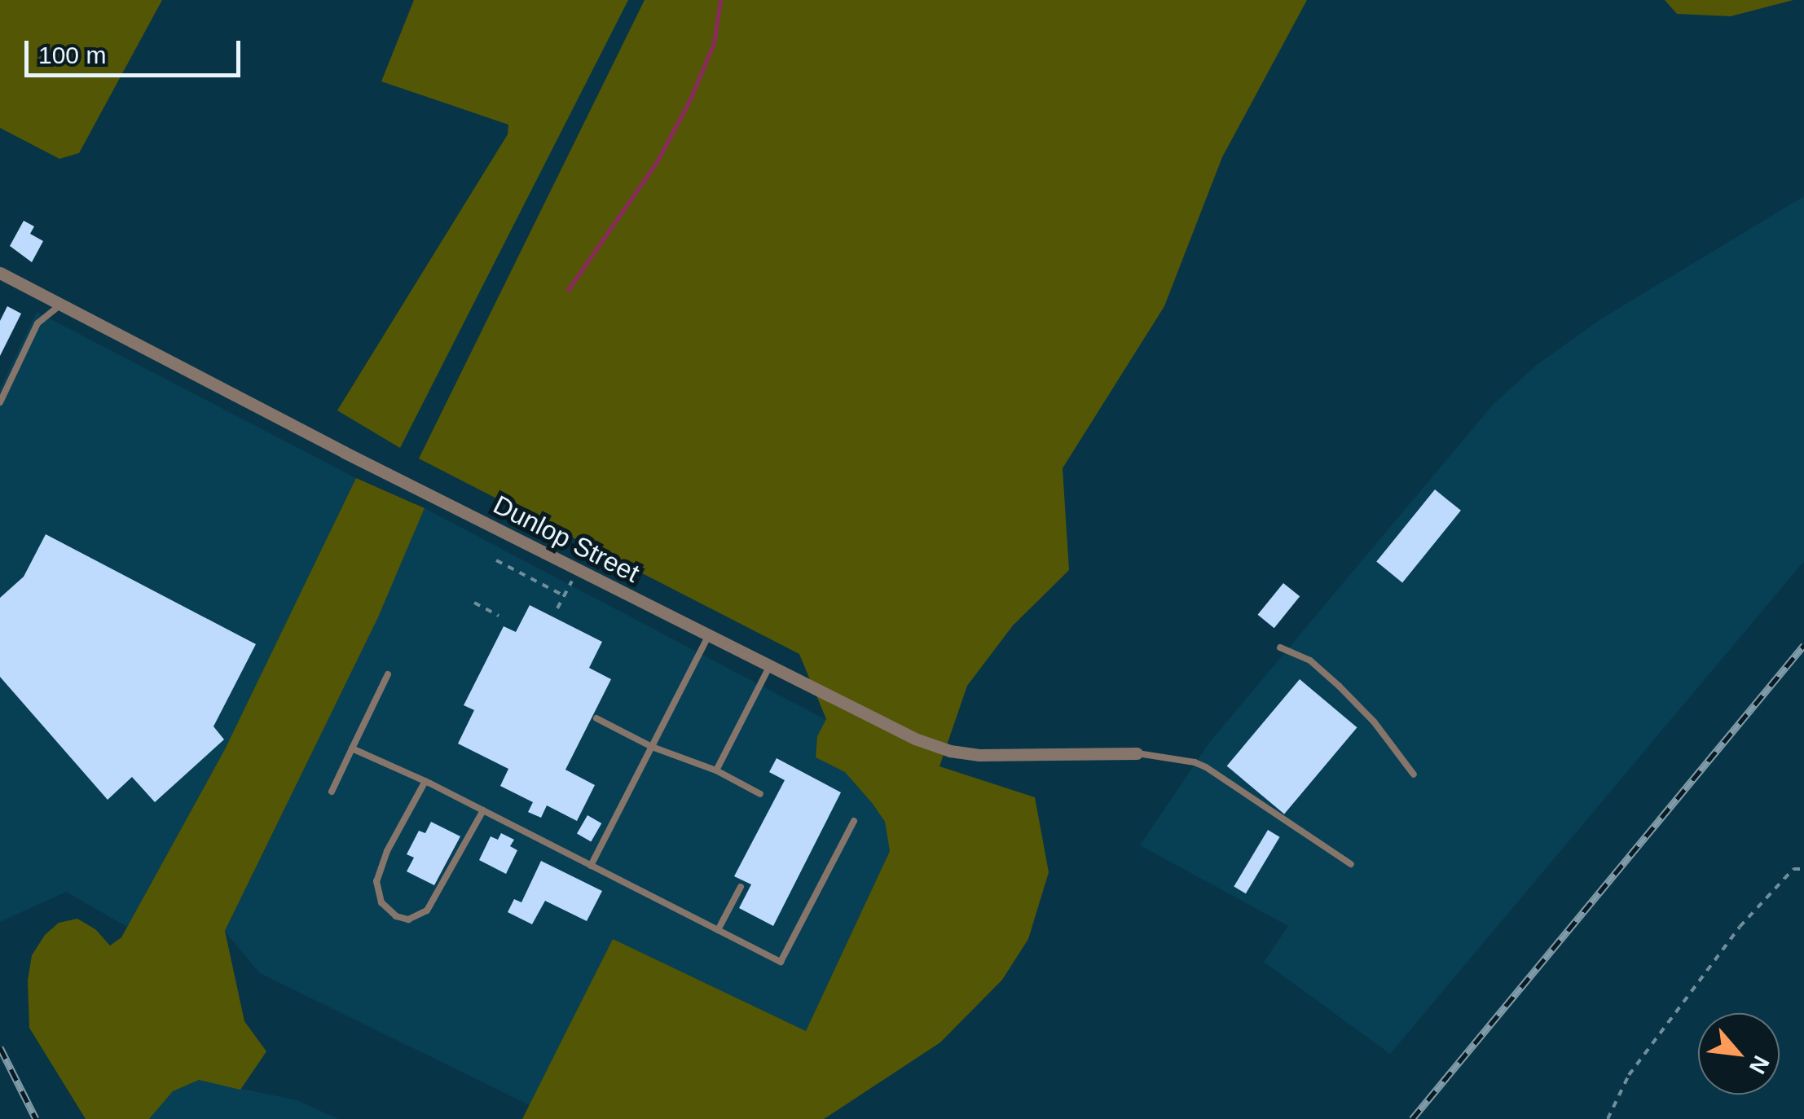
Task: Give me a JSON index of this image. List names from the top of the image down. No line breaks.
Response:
{"streets":{"street":["Dunlop Street"]},"scale_bar":"100 m","north":"bottom right"}
